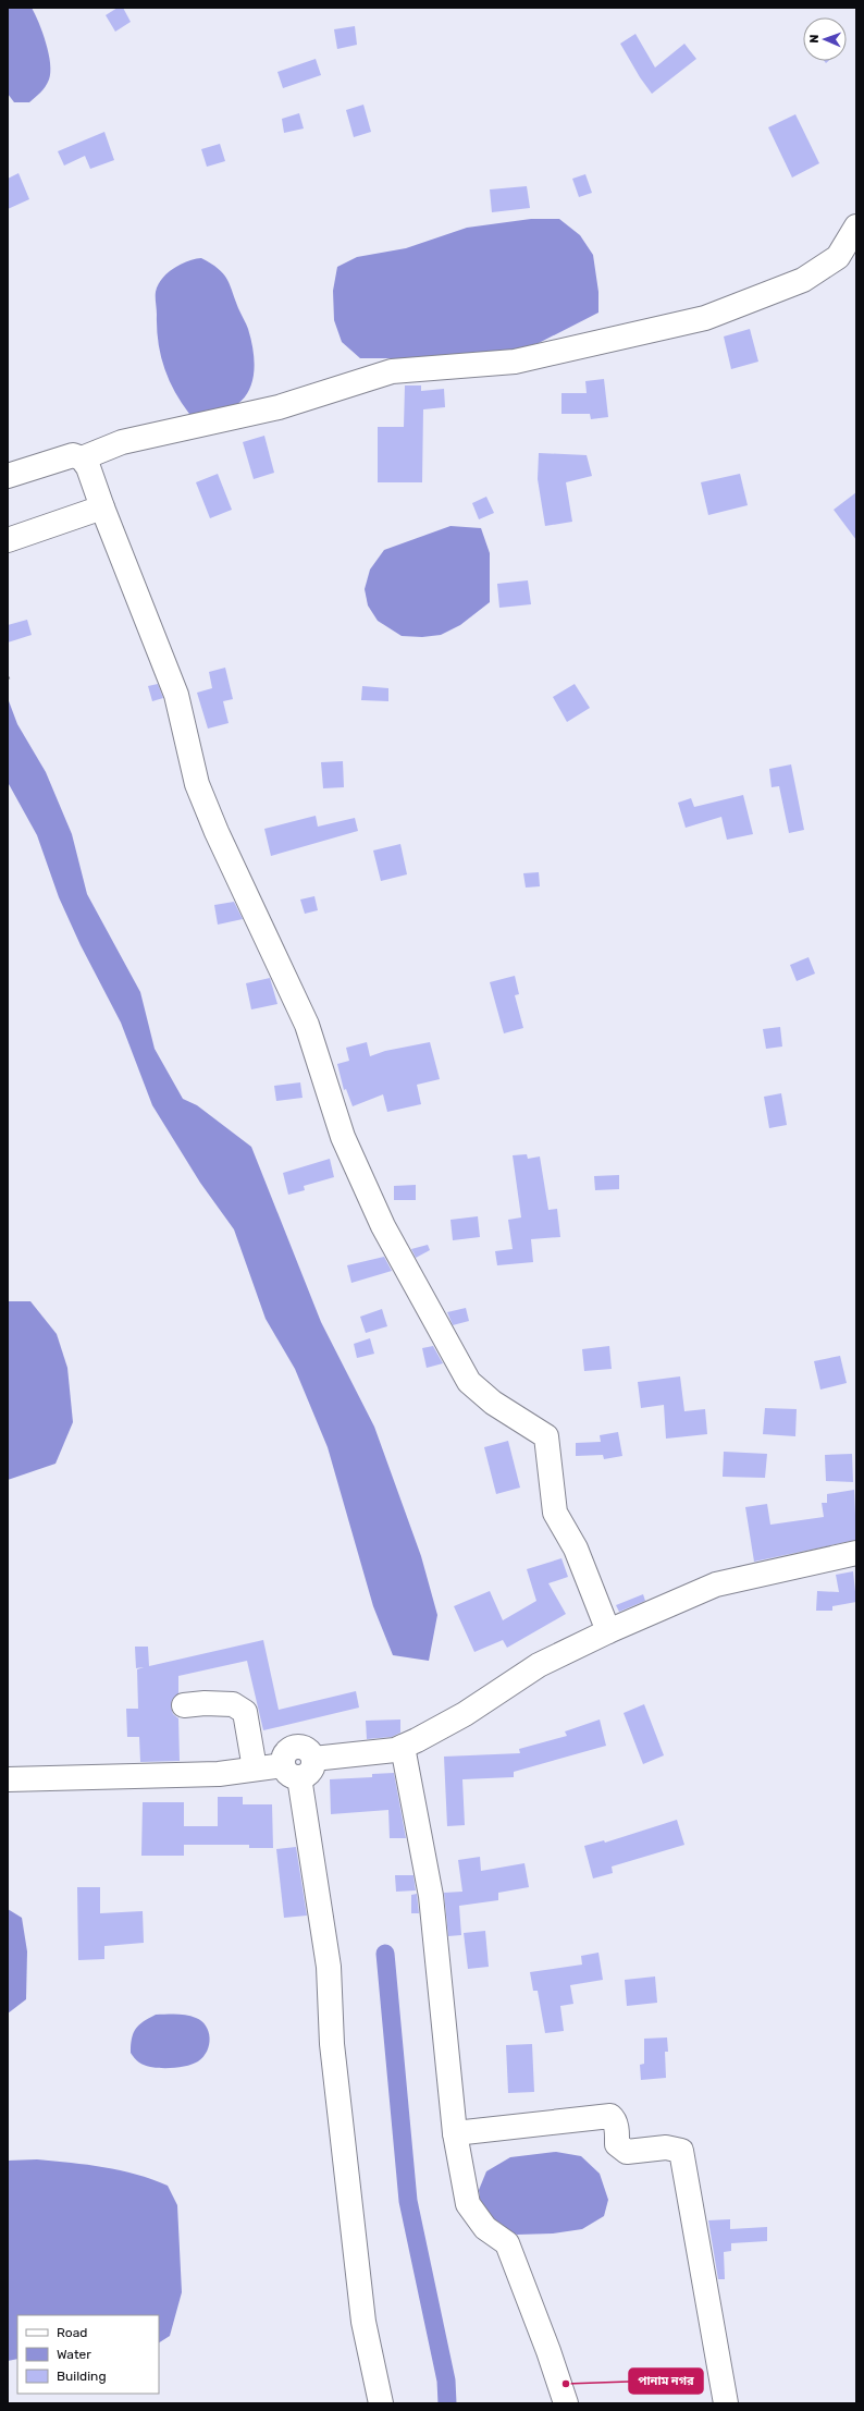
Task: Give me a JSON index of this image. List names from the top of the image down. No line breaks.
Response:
{"places":["পানাম নগর"],"legend":["Road","Water","Building"],"north":"left"}
